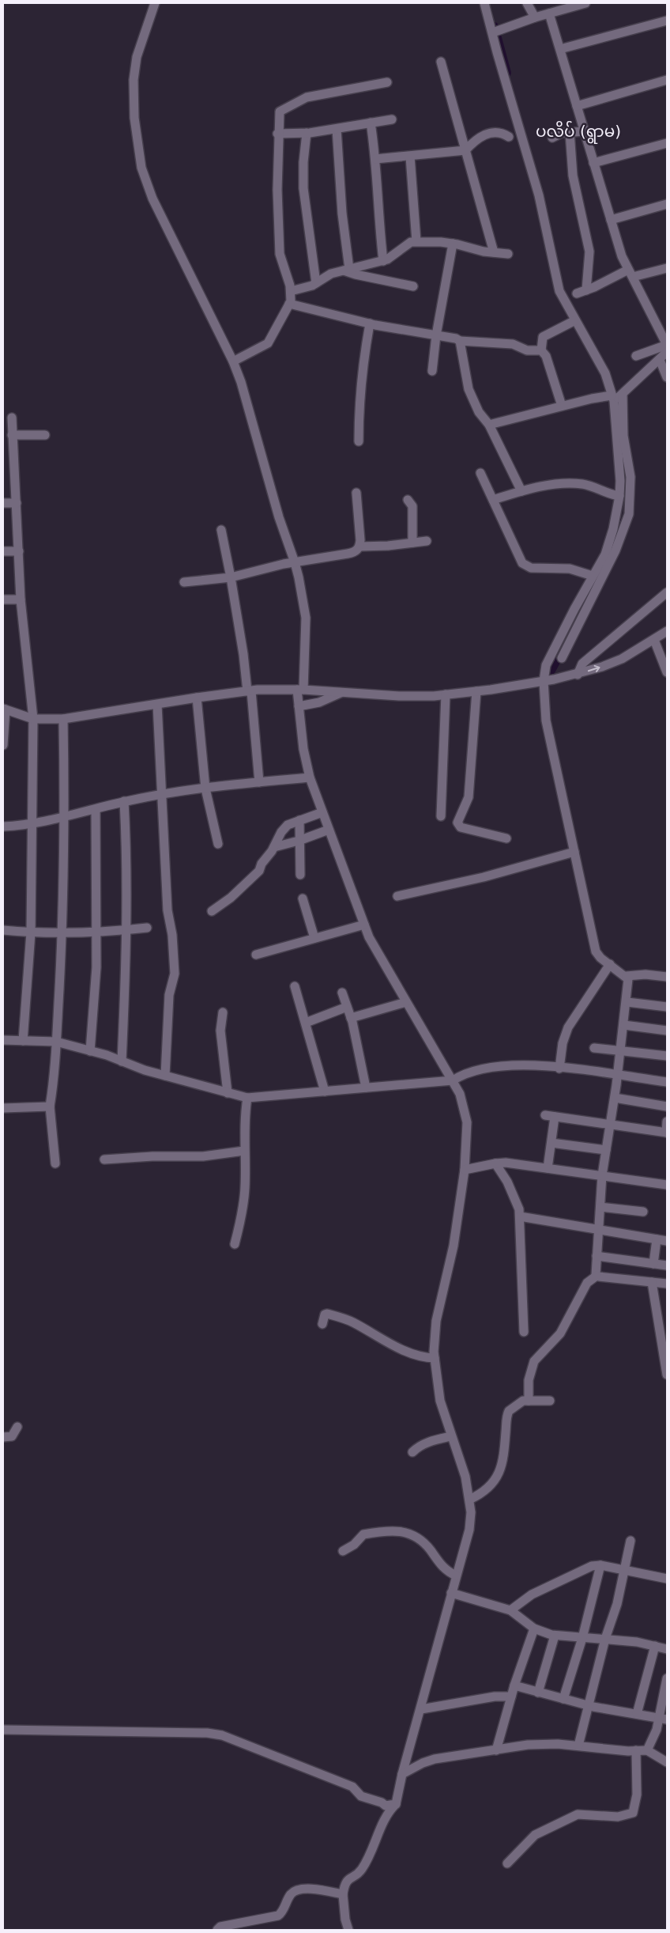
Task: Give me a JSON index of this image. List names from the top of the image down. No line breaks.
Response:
{"districts":["ပလိပ် (ရွာမ)"]}
